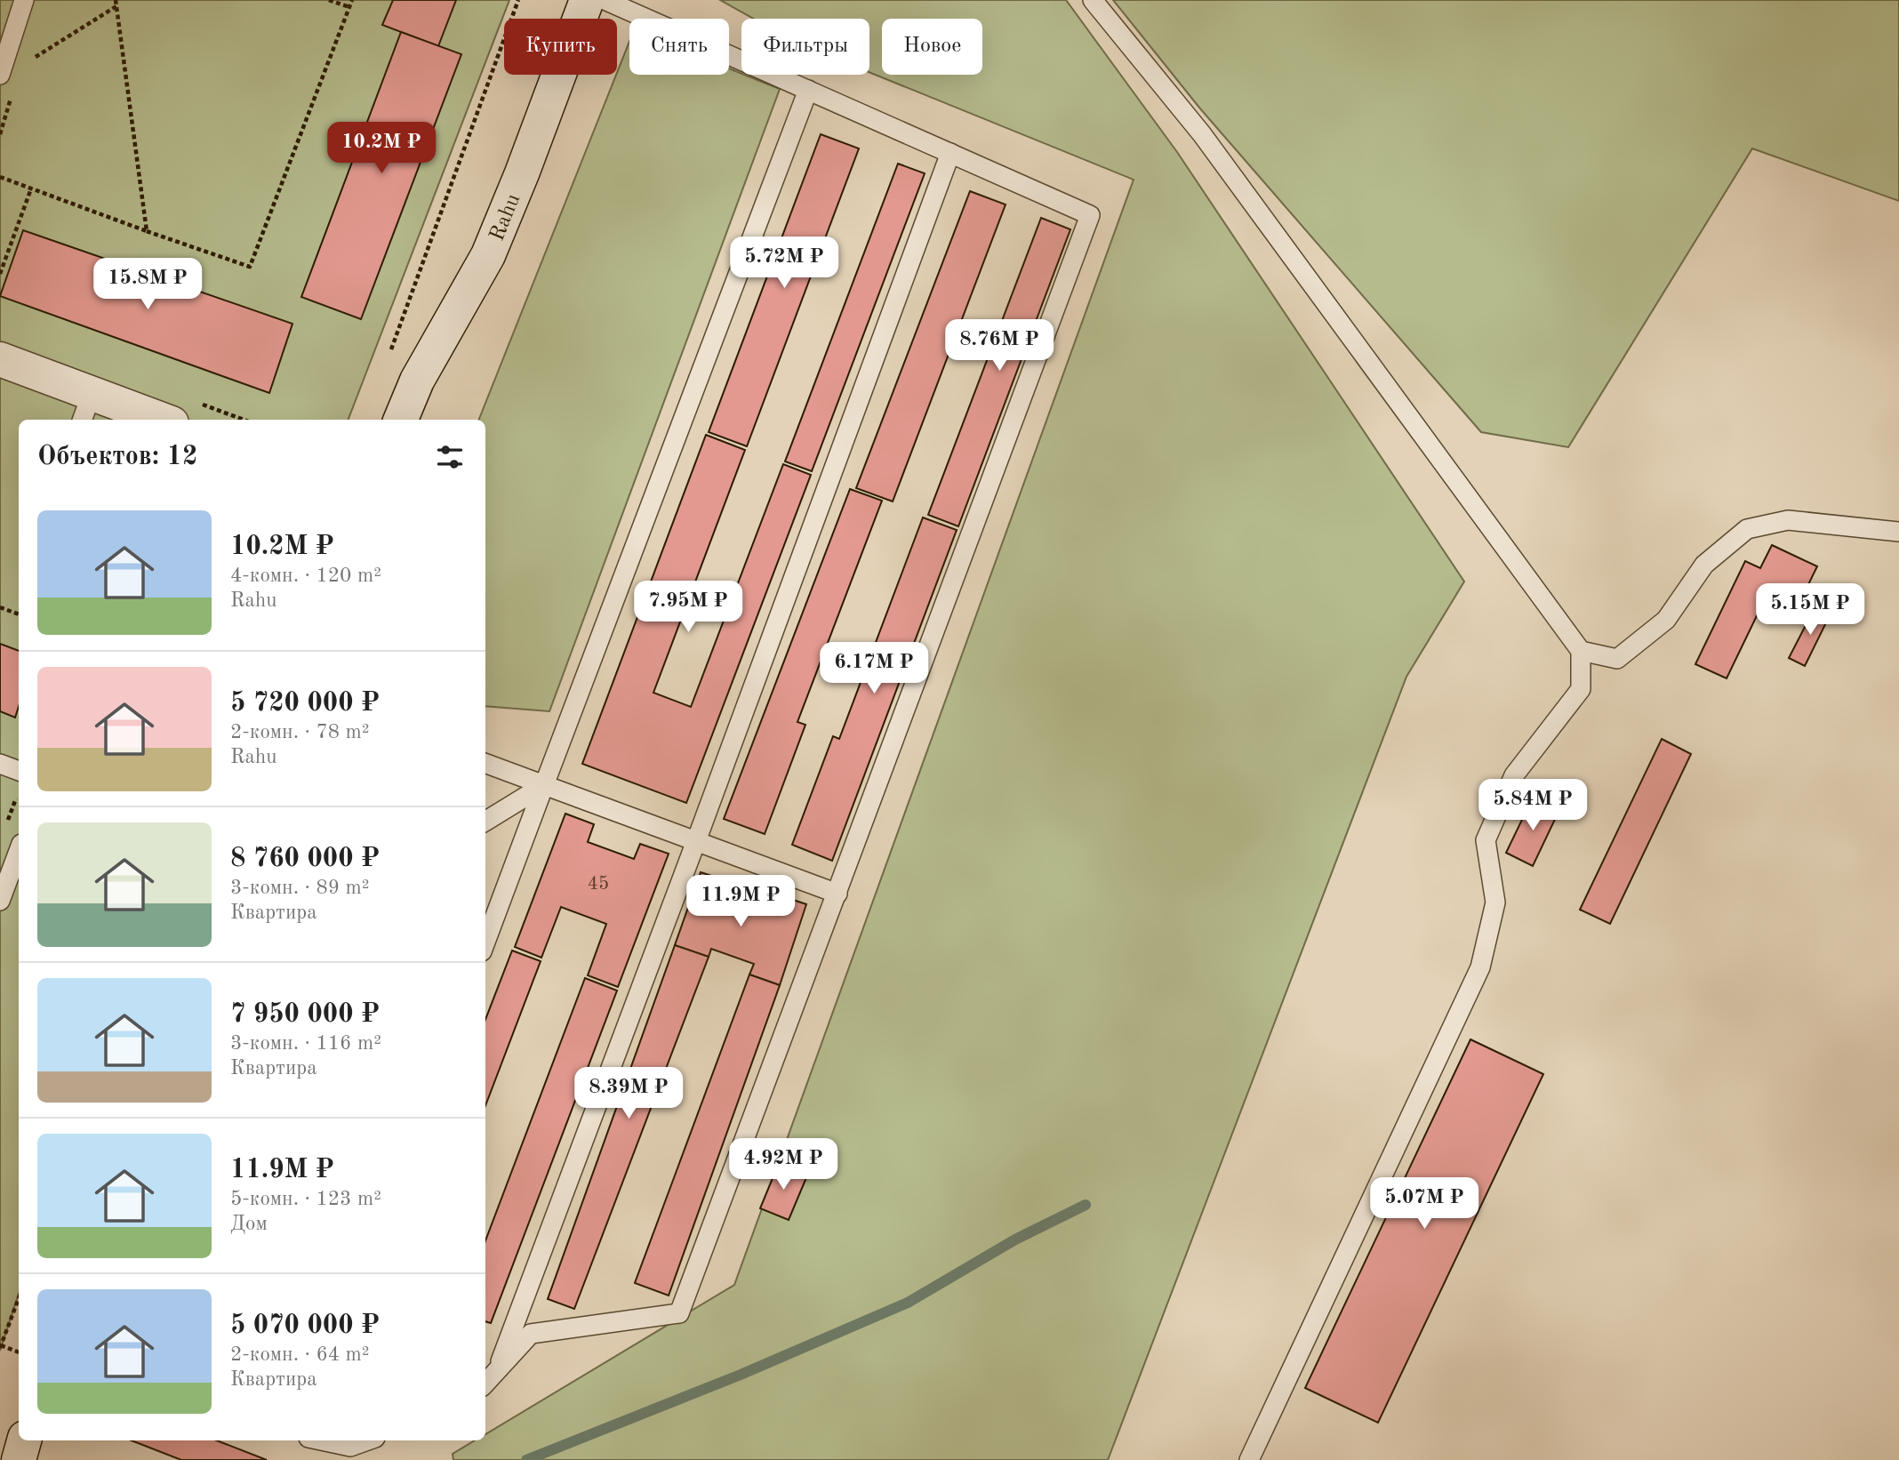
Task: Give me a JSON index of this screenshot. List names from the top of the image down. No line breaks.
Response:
{"streets":{"main road":["Rahu"]},"house_numbers":["45"],"page":{"chip":["Купить","Снять","Фильтры","Новое"],"price":["10.2M ₽","5.72M ₽","15.8M ₽","8.76M ₽","7.95M ₽","5.15M ₽","6.17M ₽","5.84M ₽","11.9M ₽","8.39M ₽","4.92M ₽","5.07M ₽"],"heading":"Объектов: 12","list":[{"name":"10.2M ₽","note":"4-комн. · 120 m² · Rahu"},{"name":"5 720 000 ₽","note":"2-комн. · 78 m² · Rahu"},{"name":"8 760 000 ₽","note":"3-комн. · 89 m² · Квартира"},{"name":"7 950 000 ₽","note":"3-комн. · 116 m² · Квартира"},{"name":"11.9M ₽","note":"5-комн. · 123 m² · Дом"},{"name":"5 070 000 ₽","note":"2-комн. · 64 m² · Квартира"}]}}
